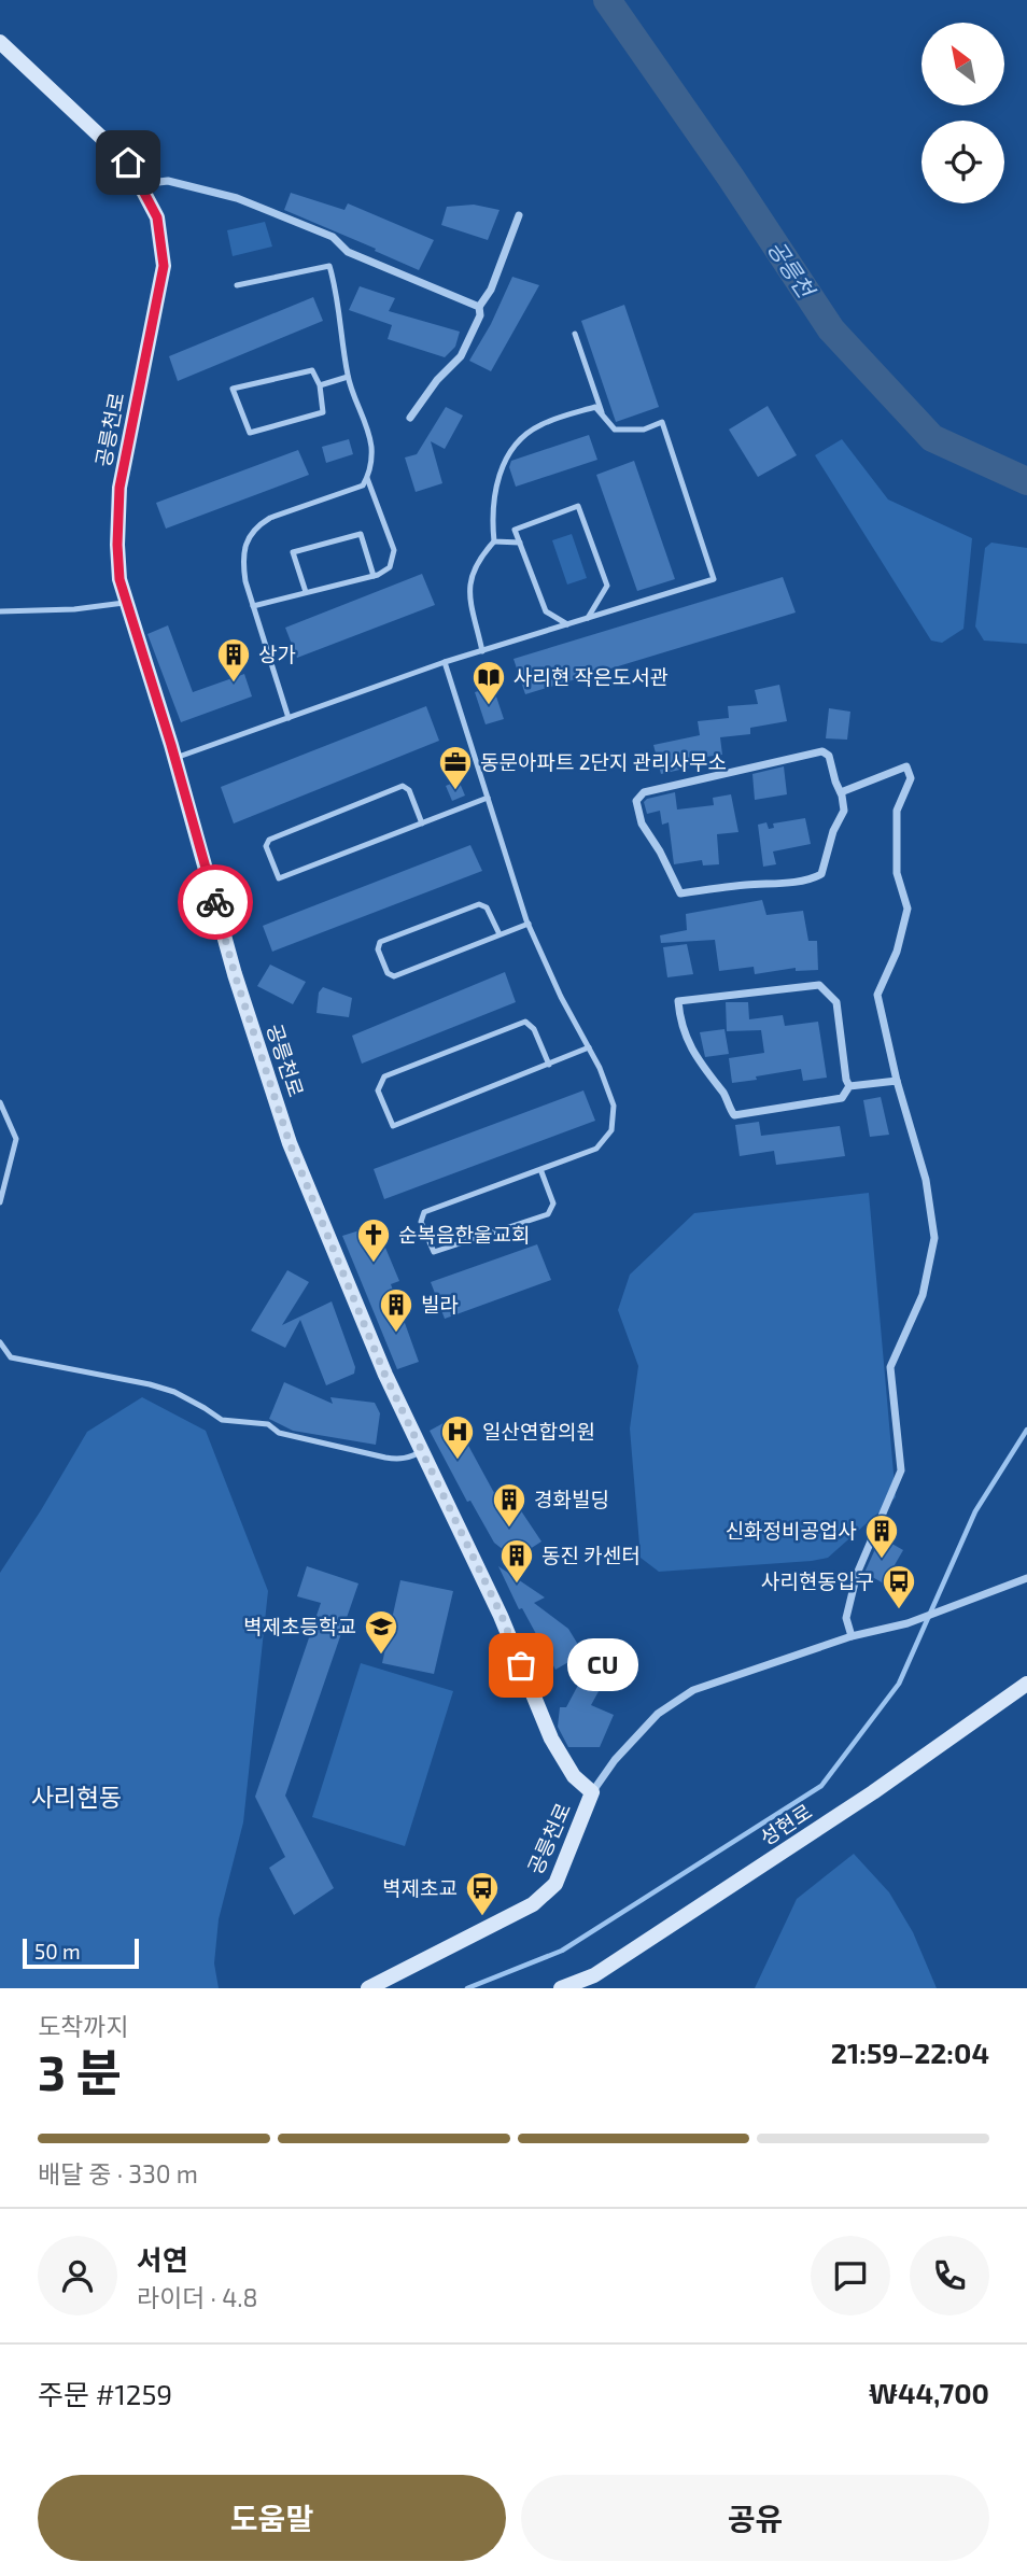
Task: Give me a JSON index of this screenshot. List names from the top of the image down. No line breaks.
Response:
{"streets":{"street":["공릉천로","성현로"]},"districts":["사리현동"],"water":["공릉천"],"places":{"building":["상가","빌라","경화빌딩","신화정비공업사","동진 카센터"],"library":["사리현 작은도서관"],"office":["동문아파트 2단지 관리사무소"],"church":["순복음한울교회"],"hospital":["일산연합의원"],"bus stop":["사리현동입구","벽제초교"],"school or university":["벽제초등학교"],"other":["CU"]},"scale_bar":"50 m","north":"top left","page":{"bubble":"CU","scale":"50 m","heading":["3 분","도착까지","21:59–22:04"],"panel":["서연","라이더 · 4.8","주문 #1259","₩44,700"],"bar":"배달 중 · 330 m","buttons":["도움말","공유"]}}
